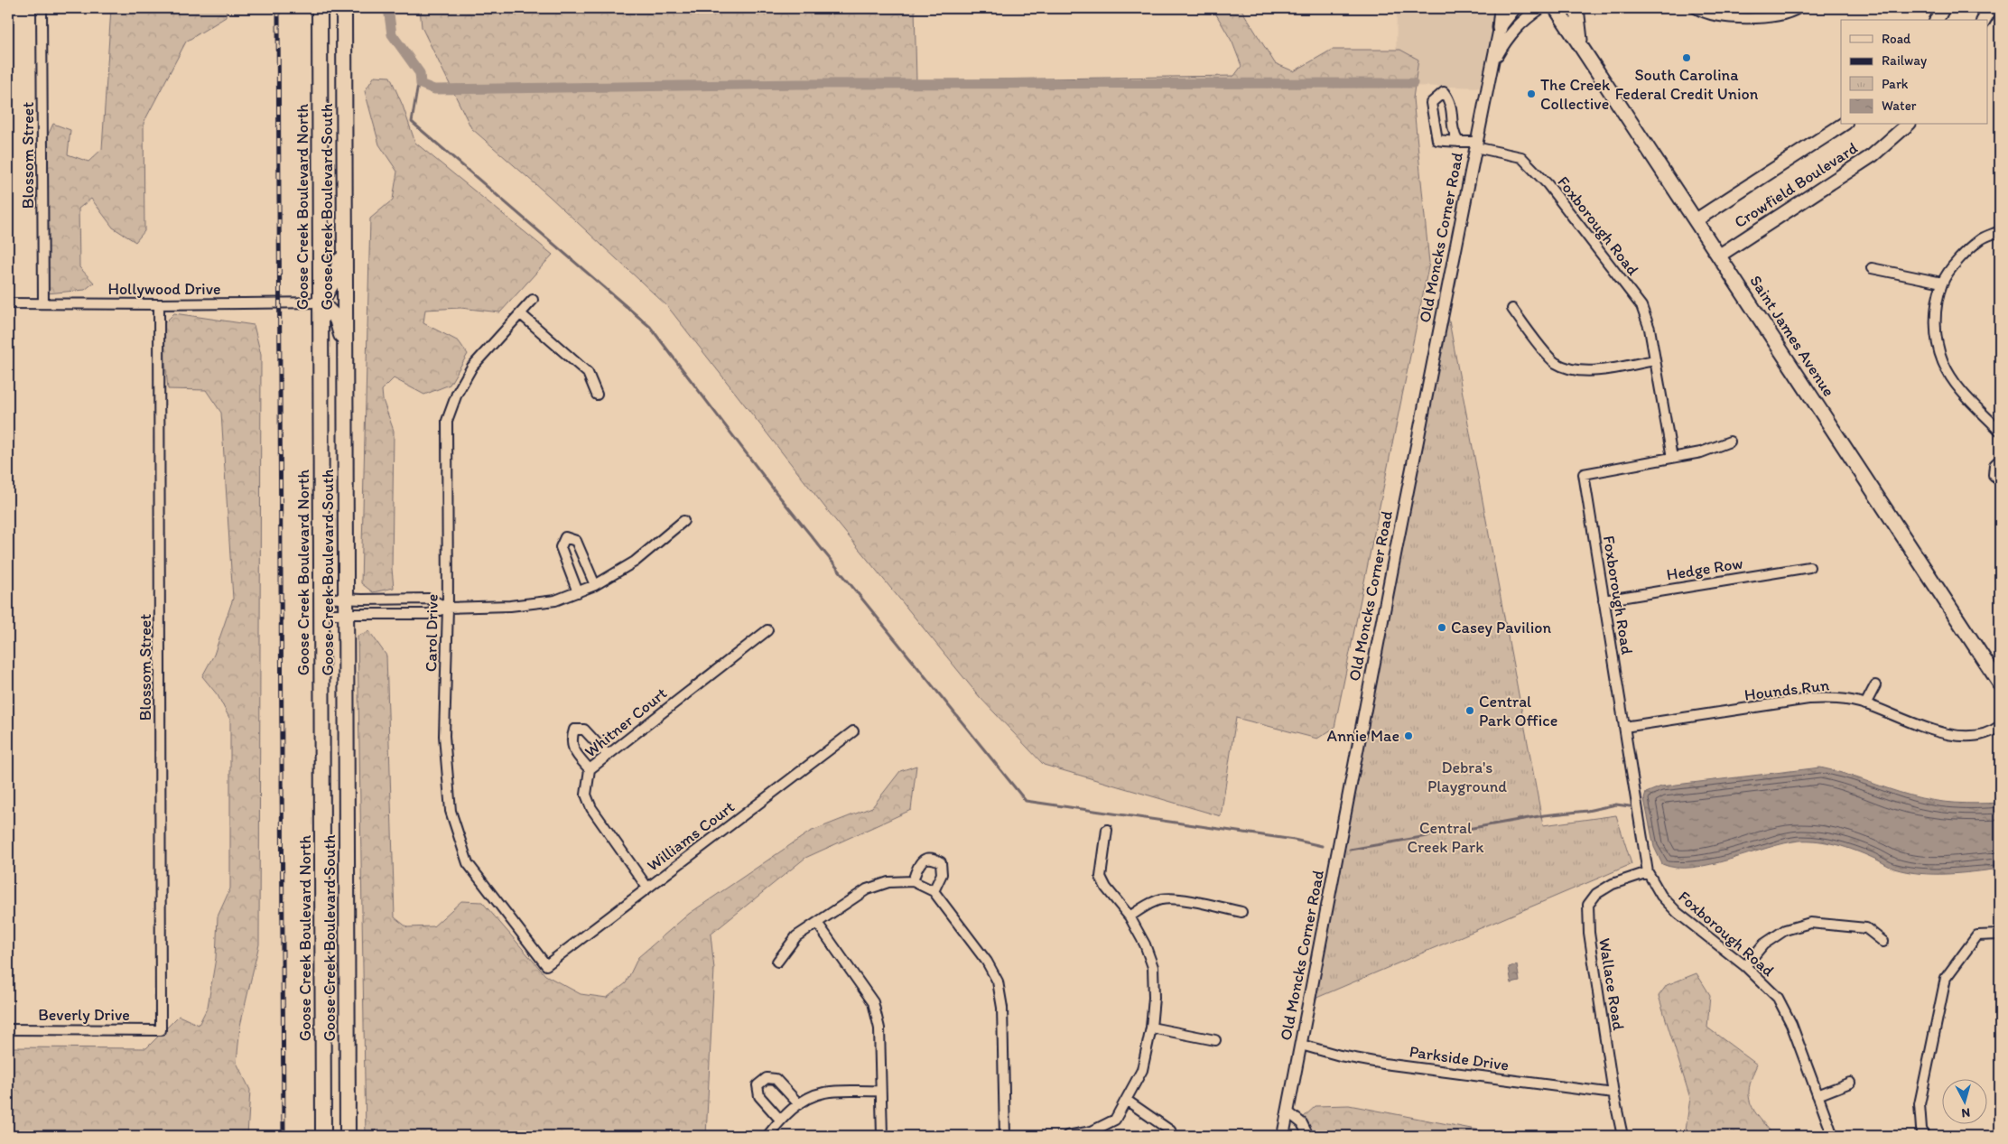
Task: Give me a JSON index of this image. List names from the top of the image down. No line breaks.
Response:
{"streets":{"highway":["Goose Creek Boulevard North","Goose Creek Boulevard South"],"main road":["Crowfield Boulevard","Saint James Avenue"],"street":["Blossom Street","Foxborough Road","Old Moncks Corner Road","Hollywood Drive","Hedge Row","Carol Drive","Hounds Run","Whitner Court","Williams Court","Wallace Road","Beverly Drive","Parkside Drive"]},"crossings":[["Blossom Street","Hollywood Drive"],["Blossom Street","Beverly Drive"],["Crowfield Boulevard","Saint James Avenue"],["Goose Creek Boulevard North","Hollywood Drive"],["Foxborough Road","Old Moncks Corner Road"],["Foxborough Road","Hedge Row"],["Foxborough Road","Hounds Run"],["Foxborough Road","Wallace Road"],["Old Moncks Corner Road","Parkside Drive"],["Carol Drive","Williams Court"],["Whitner Court","Williams Court"],["Wallace Road","Parkside Drive"]],"parks":["Debra's Playground","Central Creek Park"],"places":["South Carolina Federal Credit Union","The Creek Collective","Casey Pavilion","Central Park Office","Annie Mae"],"legend":["Road","Railway","Park","Water"],"north":"bottom"}
